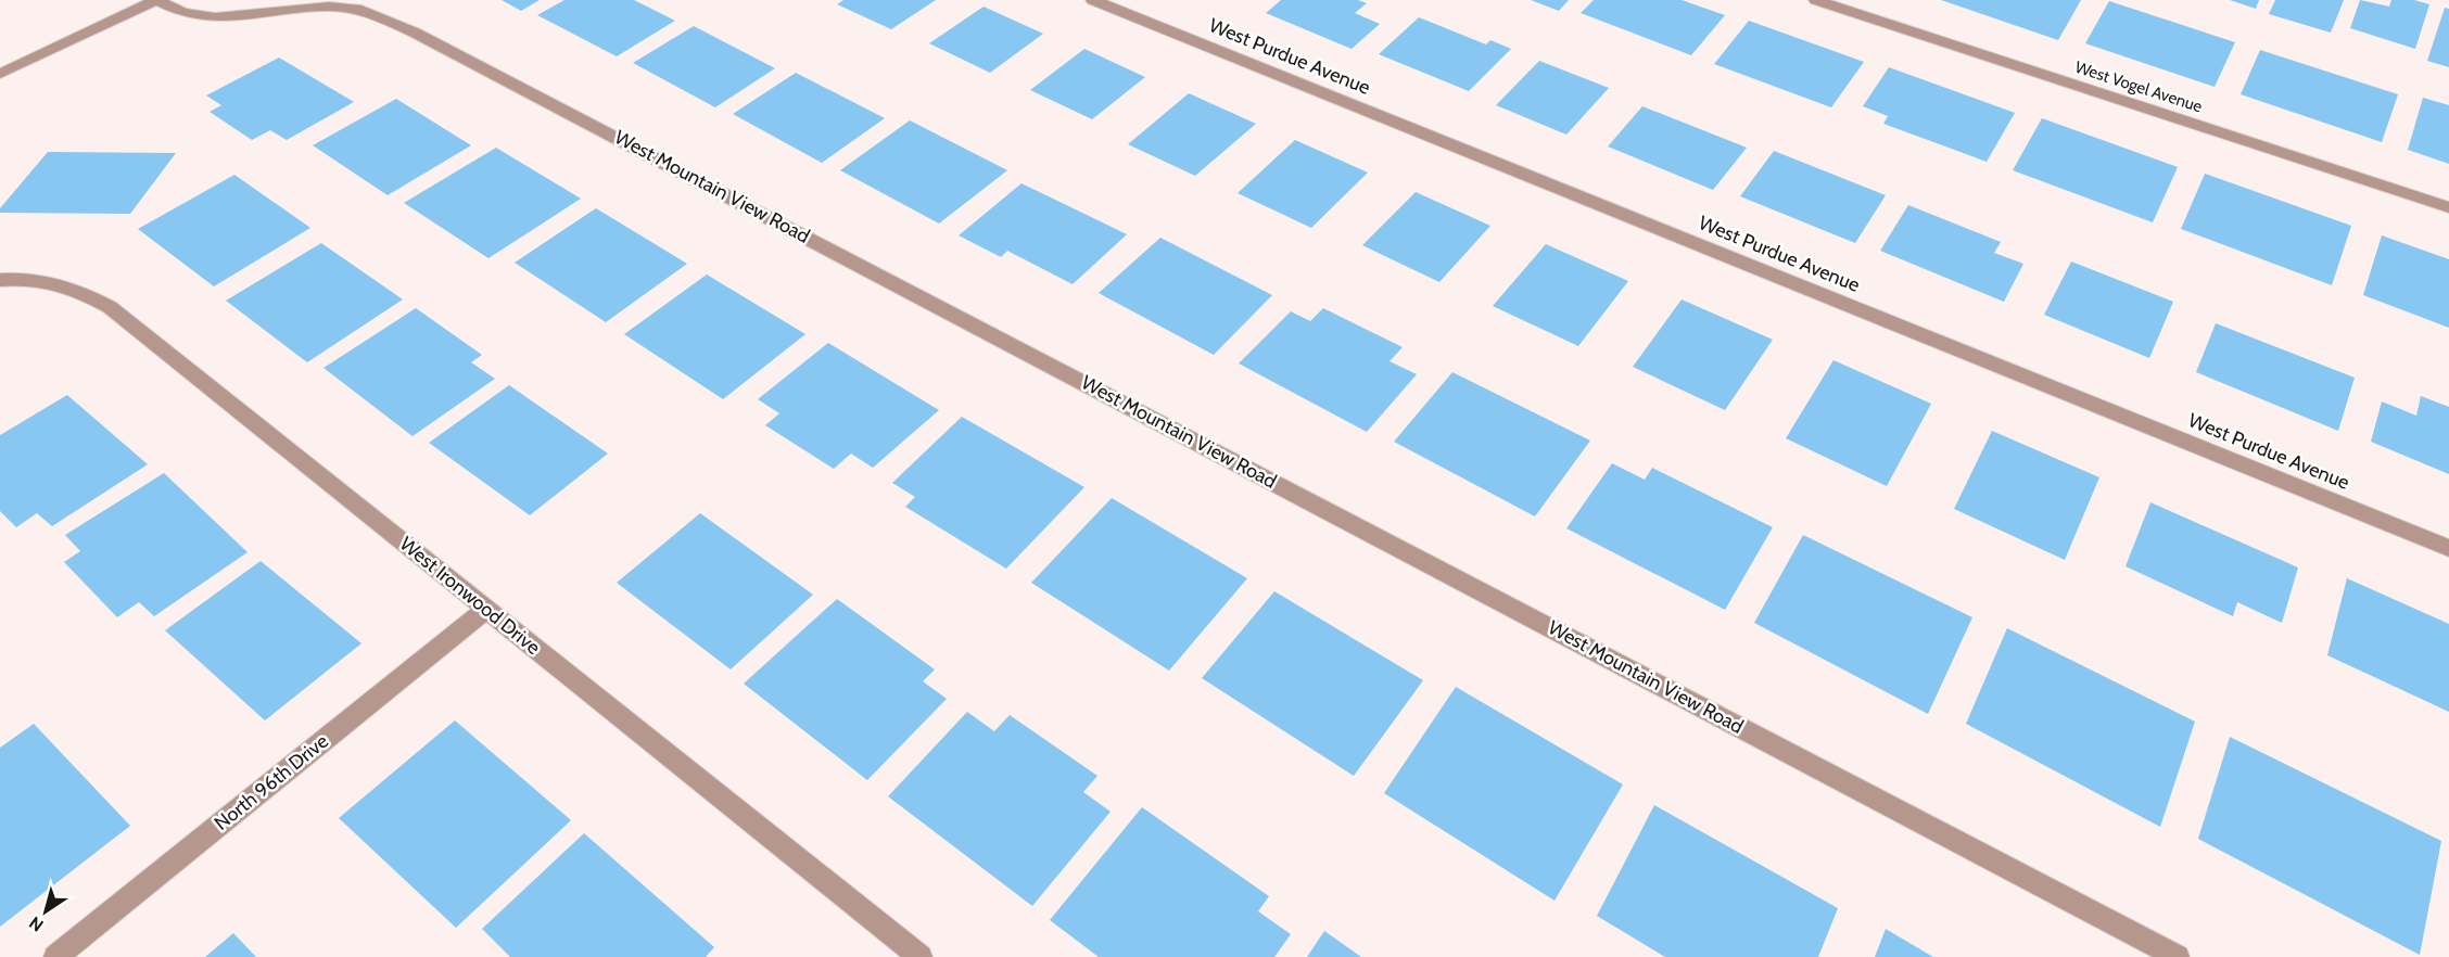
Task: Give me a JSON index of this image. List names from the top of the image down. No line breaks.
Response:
{"streets":{"street":["West Purdue Avenue","West Vogel Avenue","West Mountain View Road","West Ironwood Drive","North 96th Drive"]},"crossings":[["West Ironwood Drive","North 96th Drive"]],"north":"bottom left"}
